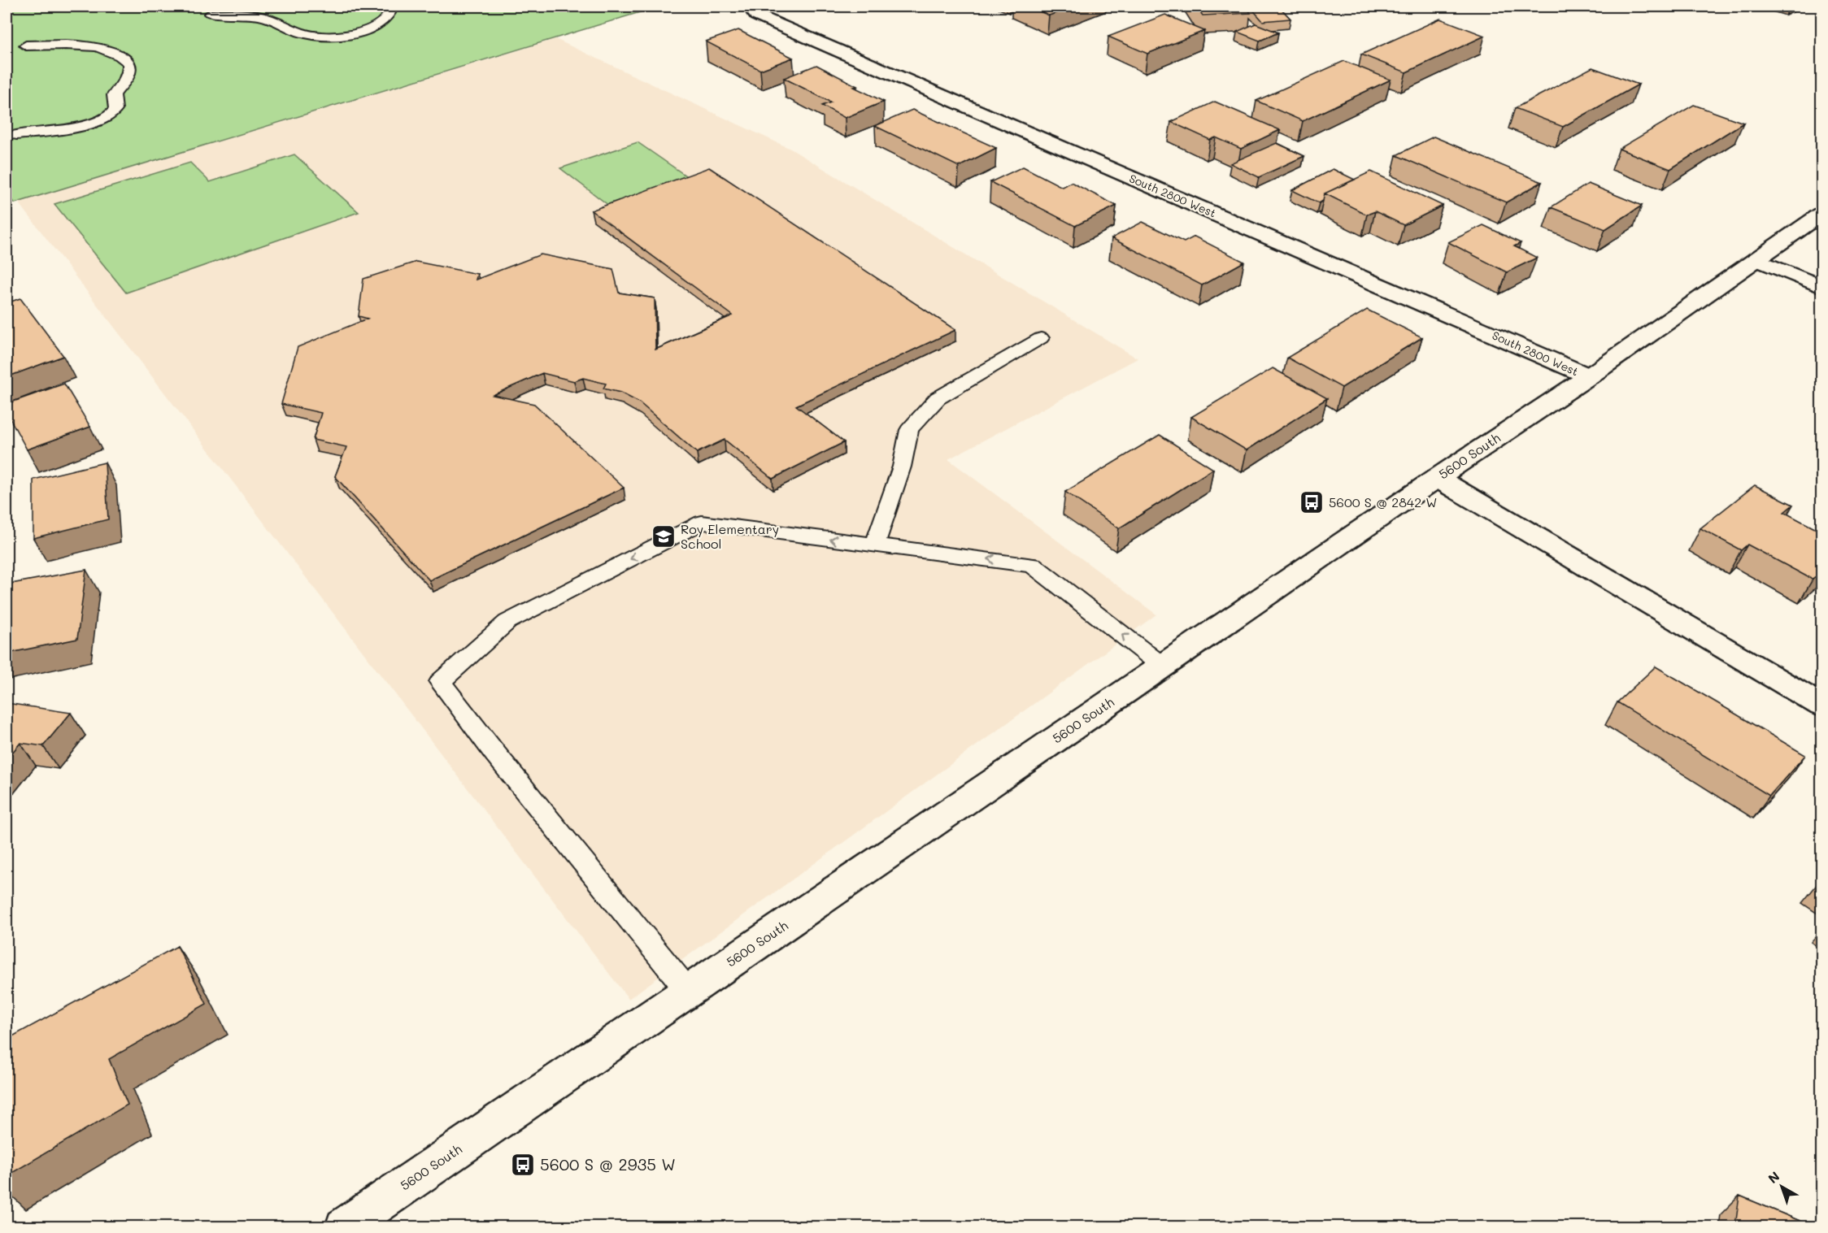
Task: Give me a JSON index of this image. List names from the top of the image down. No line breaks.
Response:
{"streets":{"main road":["South 2800 West","5600 South"]},"crossings":[["South 2800 West","5600 South"]],"places":{"bus stop":["5600 S @ 2842 W","5600 S @ 2935 W"],"school or university":["Roy Elementary School"]},"north":"top left"}
